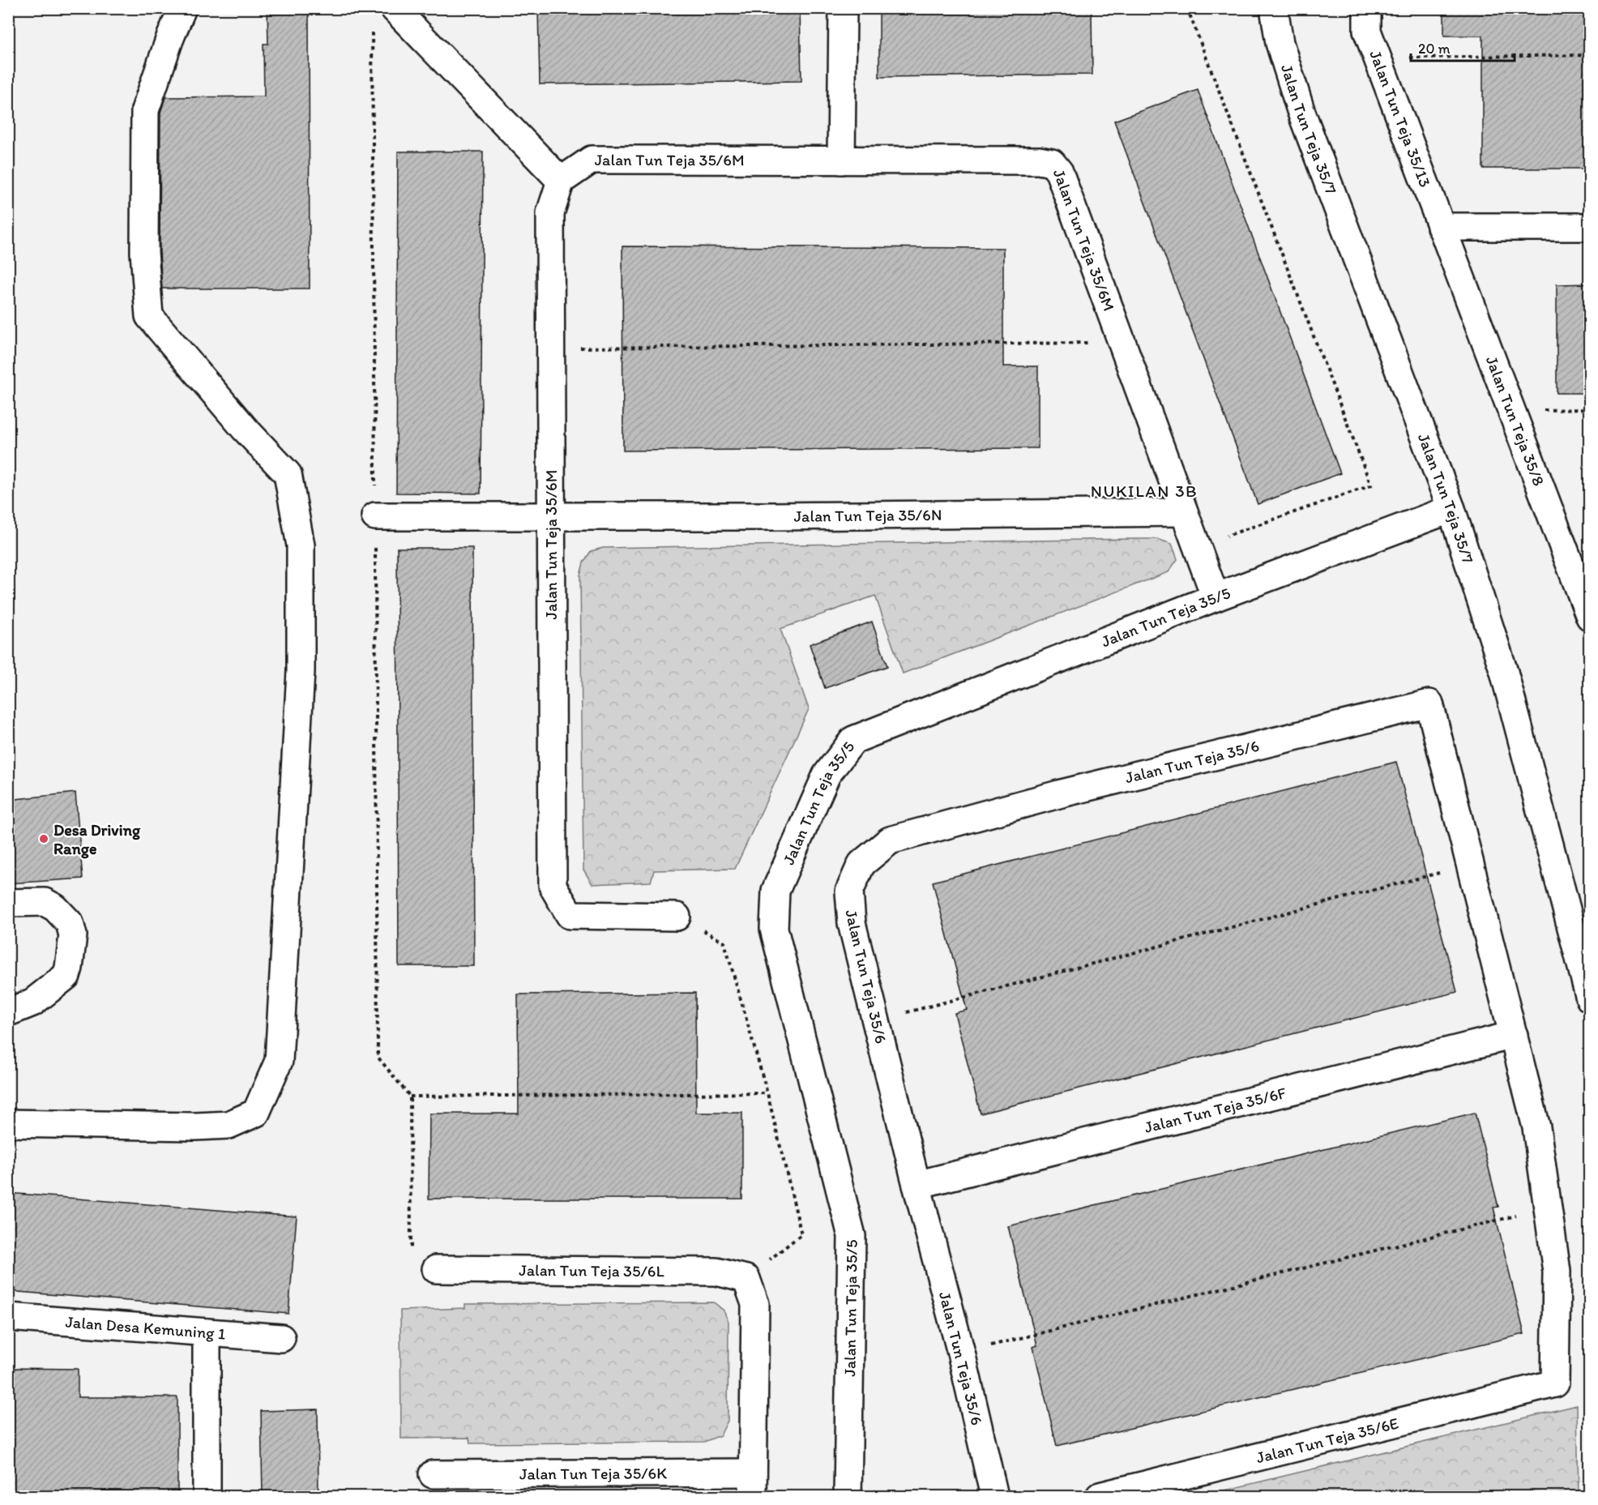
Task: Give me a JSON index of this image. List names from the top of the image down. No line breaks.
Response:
{"streets":{"street":["Jalan Tun Teja 35/13","Jalan Tun Teja 35/7","Jalan Tun Teja 35/6M","Jalan Tun Teja 35/8","Jalan Tun Teja 35/6N","Jalan Tun Teja 35/5","Jalan Tun Teja 35/6","Jalan Tun Teja 35/6F","Jalan Tun Teja 35/6L","Jalan Desa Kemuning 1","Jalan Tun Teja 35/6E","Jalan Tun Teja 35/6K"]},"crossings":[["Jalan Tun Teja 35/13","Jalan Tun Teja 35/8"],["Jalan Tun Teja 35/7","Jalan Tun Teja 35/5"],["Jalan Tun Teja 35/6M","Jalan Tun Teja 35/6N"],["Jalan Tun Teja 35/6M","Jalan Tun Teja 35/5"],["Jalan Tun Teja 35/6","Jalan Tun Teja 35/6F"]],"districts":["NUKILAN 3B"],"places":["Desa Driving Range"],"scale_bar":"20 m"}
